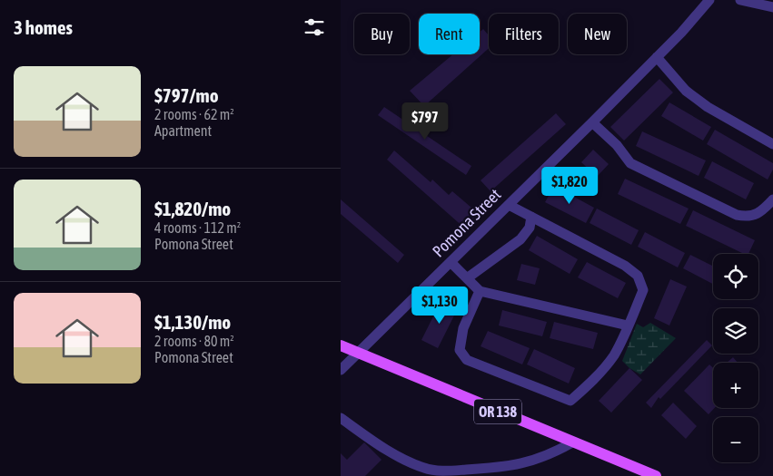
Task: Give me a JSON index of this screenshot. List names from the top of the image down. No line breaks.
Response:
{"streets":{"main road":["OR 138"],"street":["Pomona Street"]},"crossings":[["Pomona Street","OR 138"]],"page":{"heading":"3 homes","chip":["Buy","Rent","Filters","New"],"list":[{"name":"$797/mo","note":"2 rooms · 62 m² · Apartment"},{"name":"$1,820/mo","note":"4 rooms · 112 m² · Pomona Street"},{"name":"$1,130/mo","note":"2 rooms · 80 m² · Pomona Street"}],"price":["$797","$1,820","$1,130"],"map_buttons":["+","−"]}}
